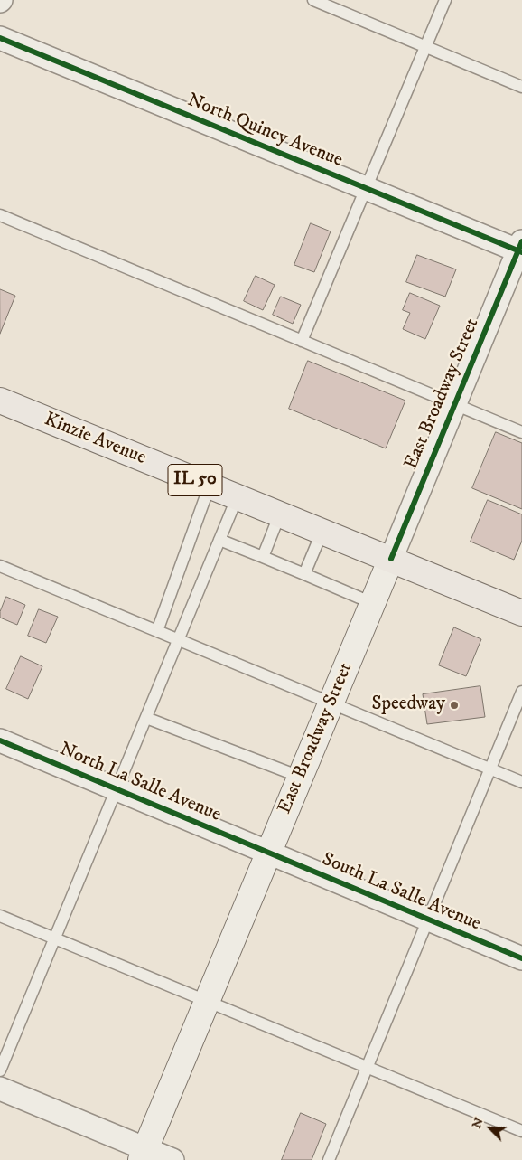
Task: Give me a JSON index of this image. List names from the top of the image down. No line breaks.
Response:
{"streets":{"main road":["East Broadway Street","Kinzie Avenue","IL 50"],"street":["North Quincy Avenue","North La Salle Avenue","South La Salle Avenue"]},"crossings":[["North Quincy Avenue","East Broadway Street"],["East Broadway Street","Kinzie Avenue"],["East Broadway Street","IL 50"],["East Broadway Street","North La Salle Avenue"],["East Broadway Street","South La Salle Avenue"],["Kinzie Avenue","IL 50"],["North La Salle Avenue","South La Salle Avenue"]],"places":["Speedway"],"north":"top left"}
